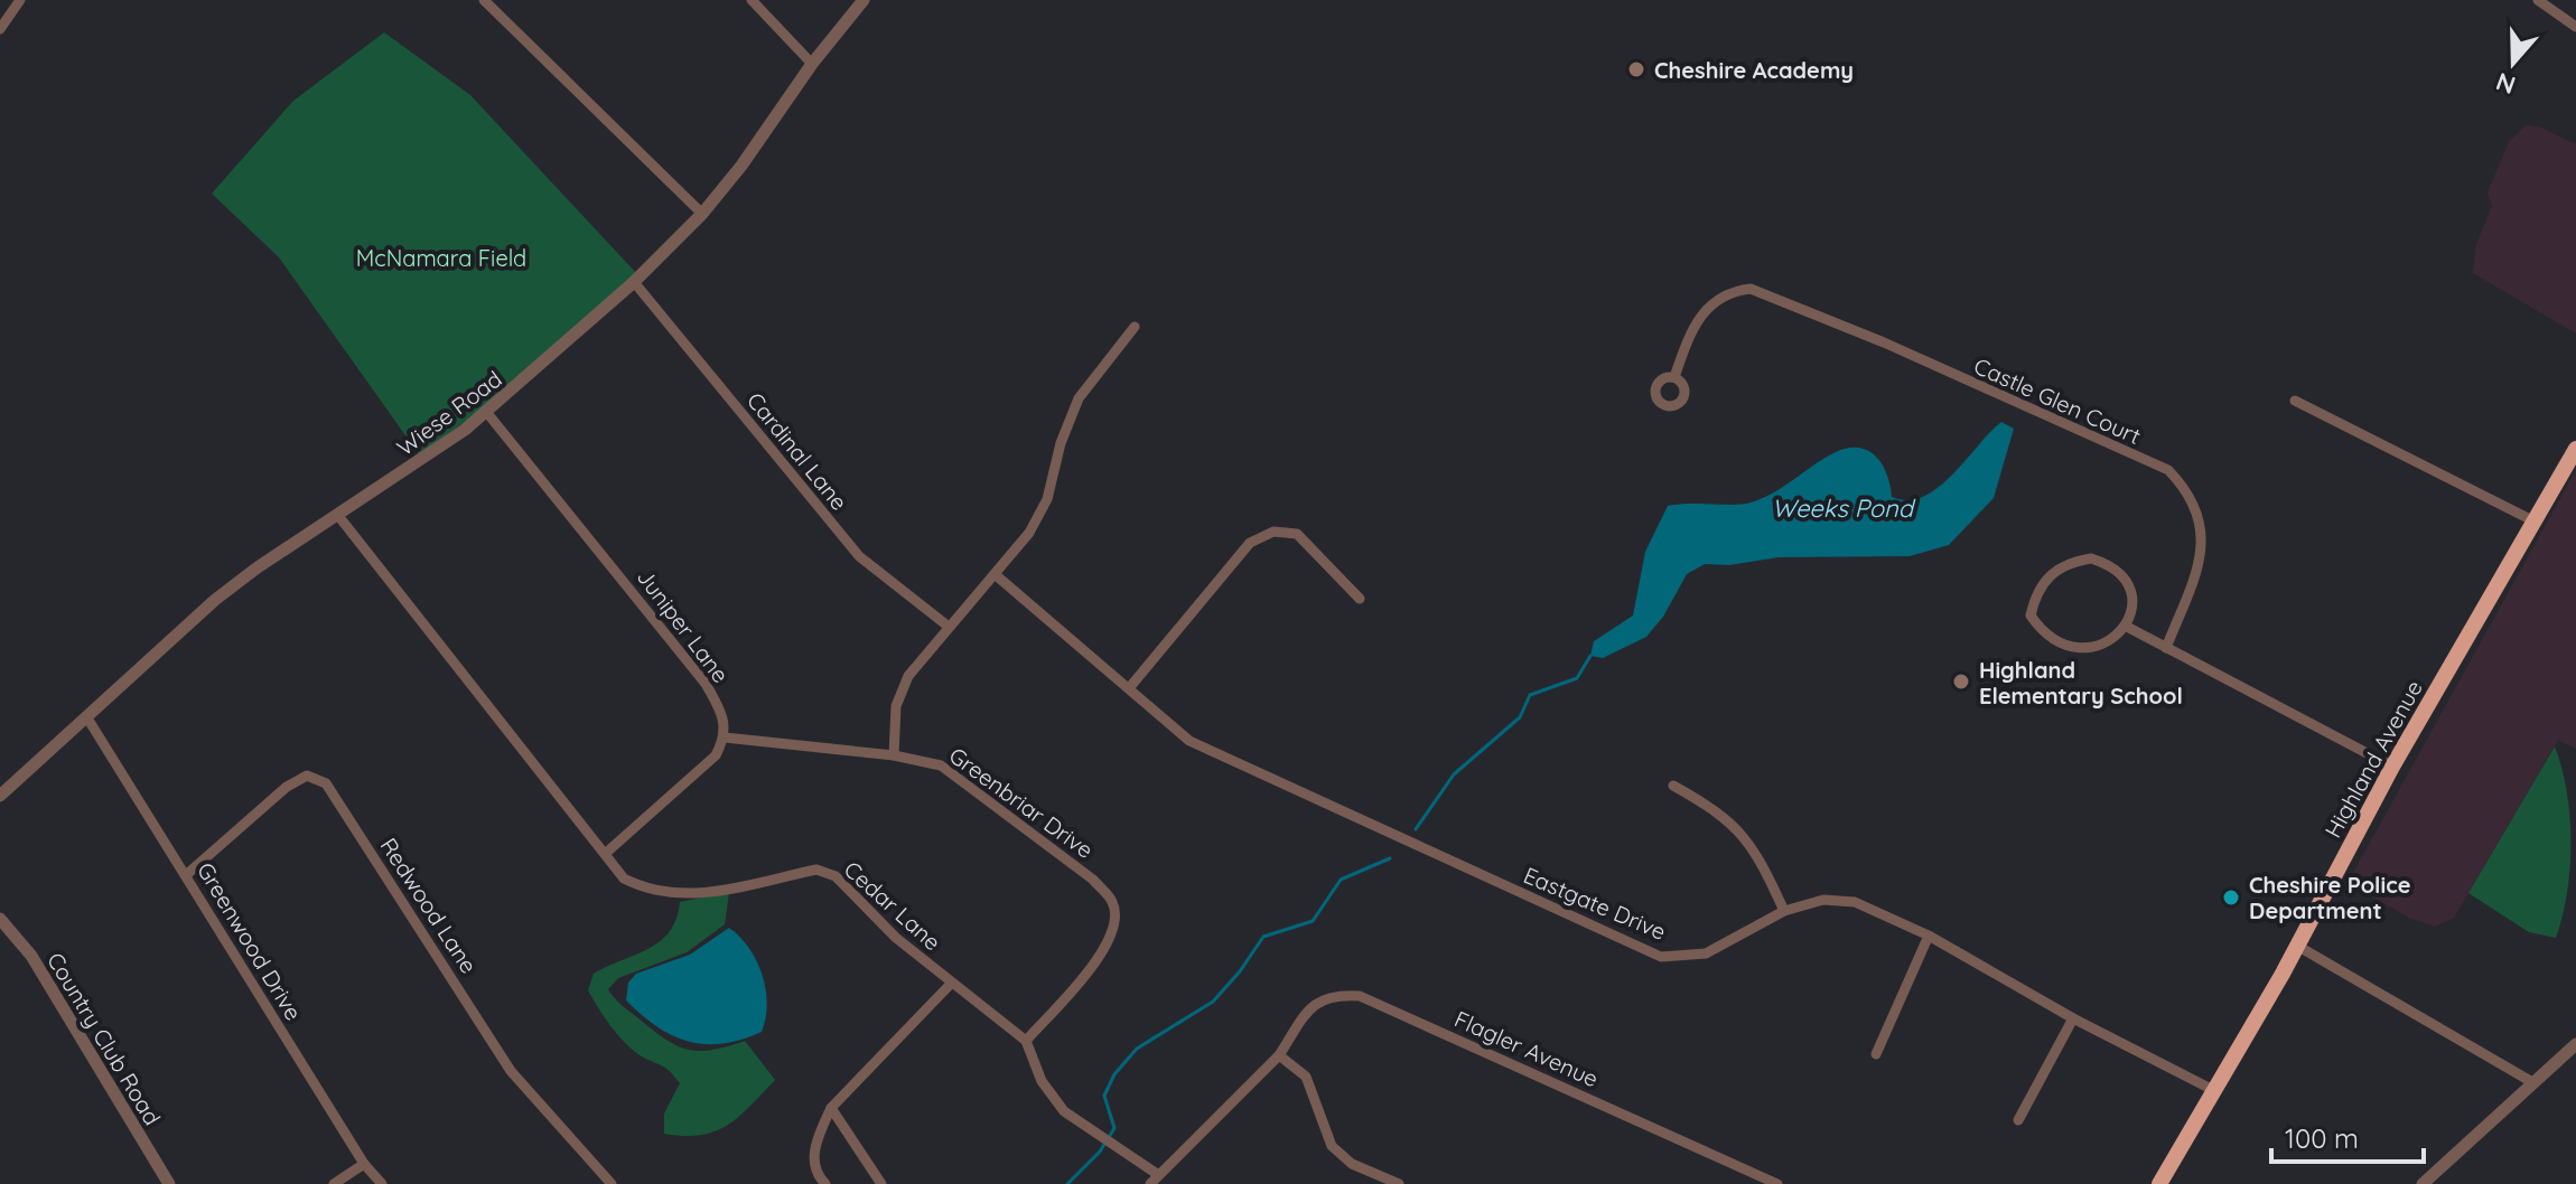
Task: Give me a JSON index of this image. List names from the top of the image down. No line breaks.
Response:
{"streets":{"highway":["Highland Avenue"],"street":["Castle Glen Court","Wiese Road","Cardinal Lane","Juniper Lane","Greenbriar Drive","Eastgate Drive","Redwood Lane","Cedar Lane","Greenwood Drive","Country Club Road","Flagler Avenue"]},"crossings":[["Wiese Road","Cardinal Lane"],["Wiese Road","Juniper Lane"],["Wiese Road","Cedar Lane"],["Wiese Road","Greenwood Drive"],["Juniper Lane","Greenbriar Drive"],["Highland Avenue","Eastgate Drive"],["Greenbriar Drive","Cedar Lane"],["Redwood Lane","Greenwood Drive"]],"water":["Weeks Pond"],"parks":["McNamara Field"],"places":["Cheshire Academy","Highland Elementary School","Cheshire Police Department"],"scale_bar":"100 m","north":"bottom"}
